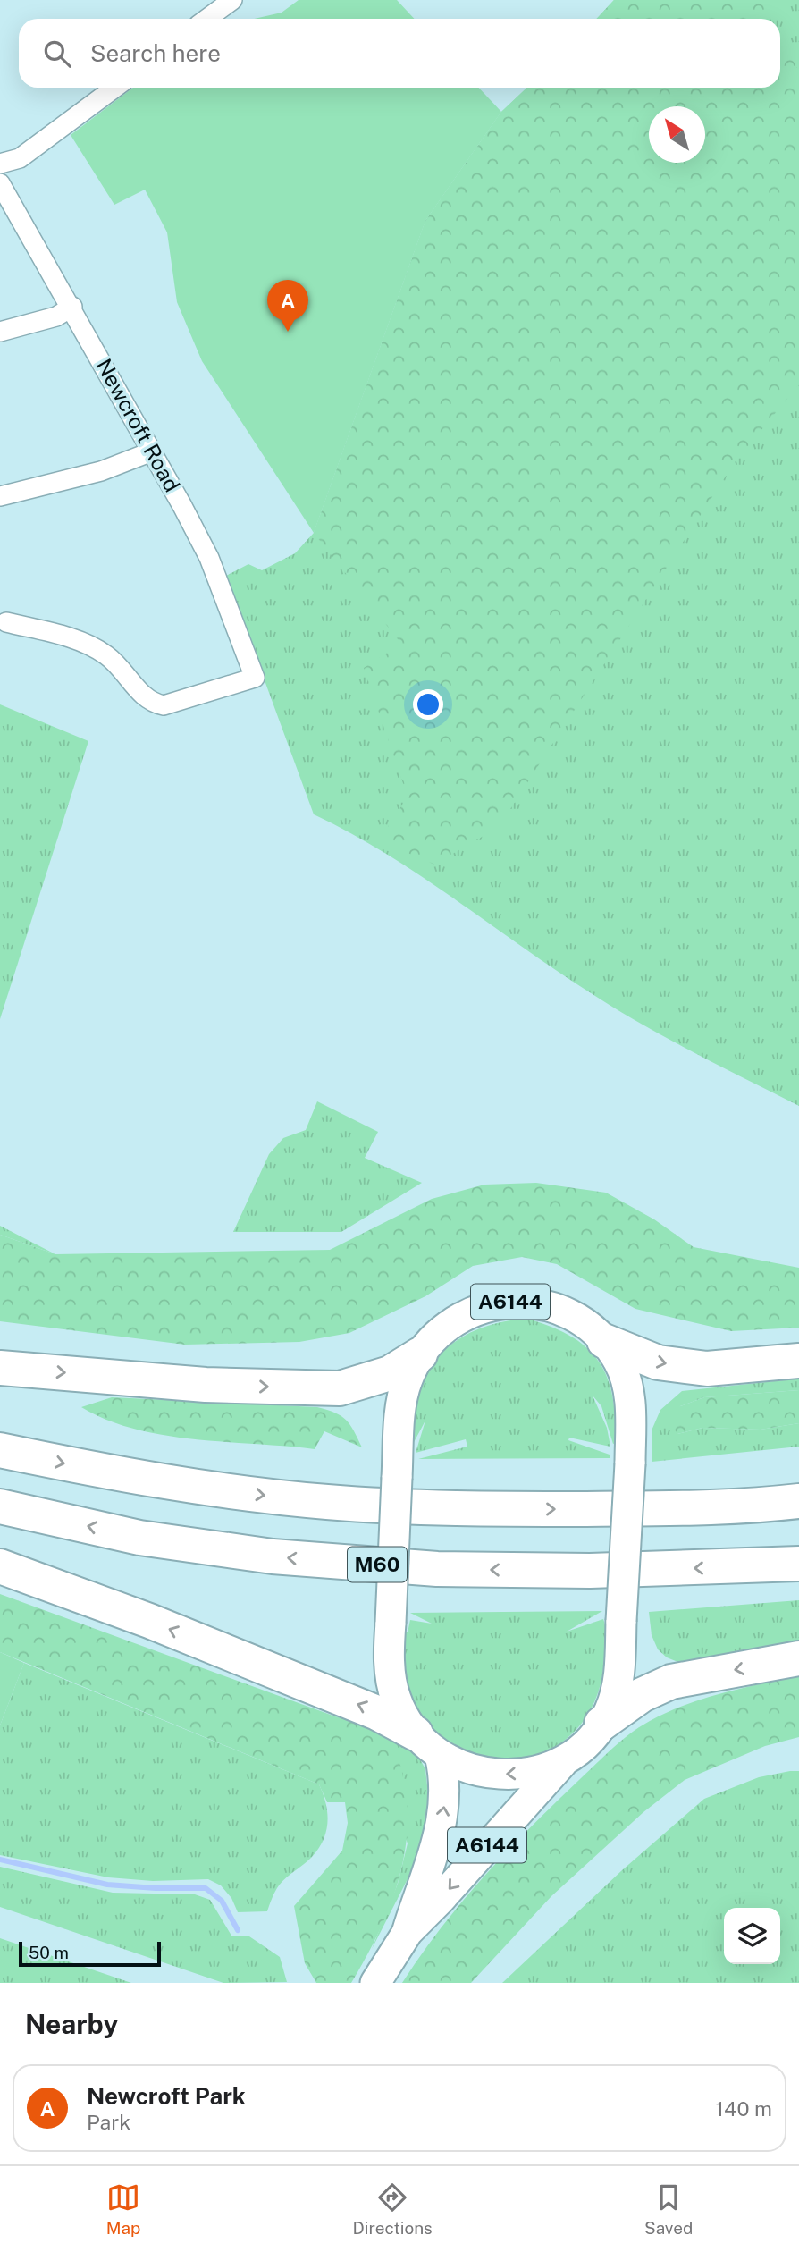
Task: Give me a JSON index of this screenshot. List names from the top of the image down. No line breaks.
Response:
{"streets":{"highway":["M60"],"main road":["A6144"],"street":["Newcroft Road"]},"scale_bar":"50 m","north":"top left","page":{"search":"Search here","pins":"A","scale":"50 m","heading":"Nearby","list":[{"mark":"A","name":"Newcroft Park","note":"Park","value":"140 m"}],"nav":["Map","Directions","Saved"]}}
